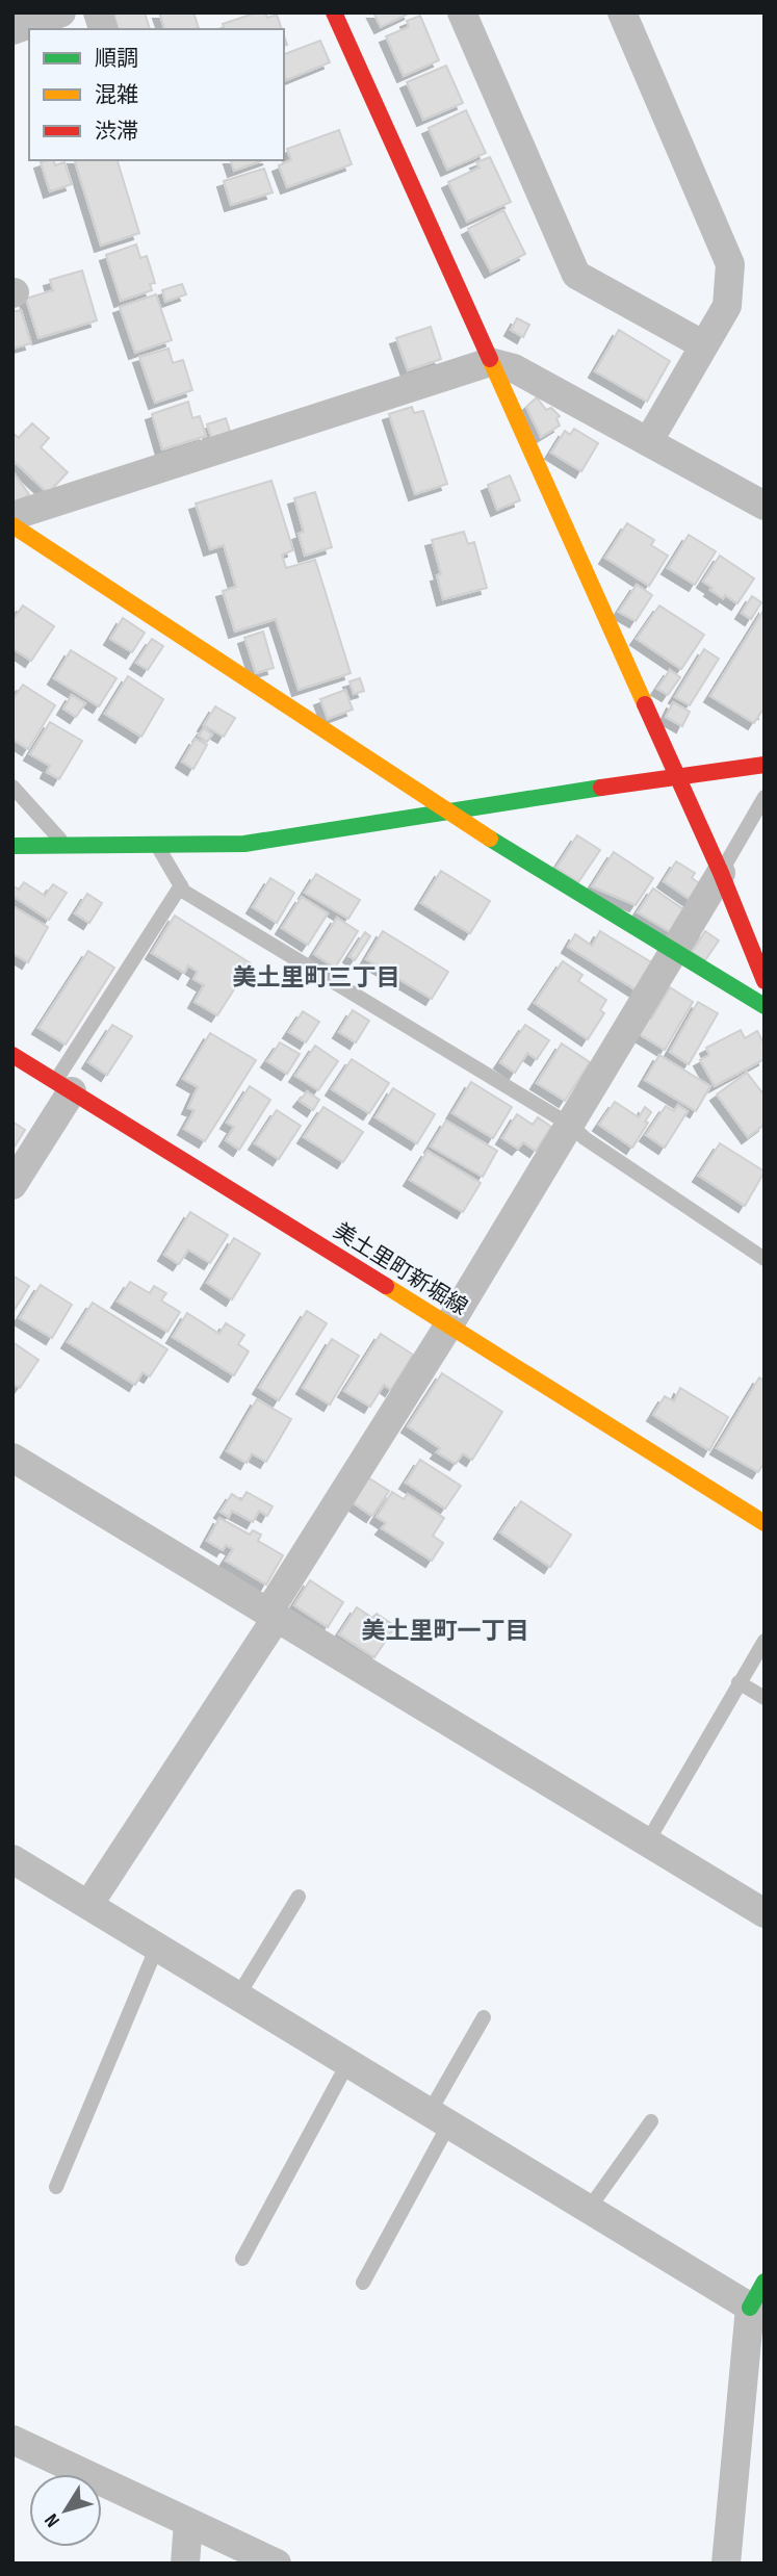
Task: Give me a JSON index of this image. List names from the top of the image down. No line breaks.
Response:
{"streets":{"street":["美土里町新堀線"]},"districts":["美土里町三丁目","美土里町一丁目"],"legend":["順調","混雑","渋滞"],"north":"bottom left"}
